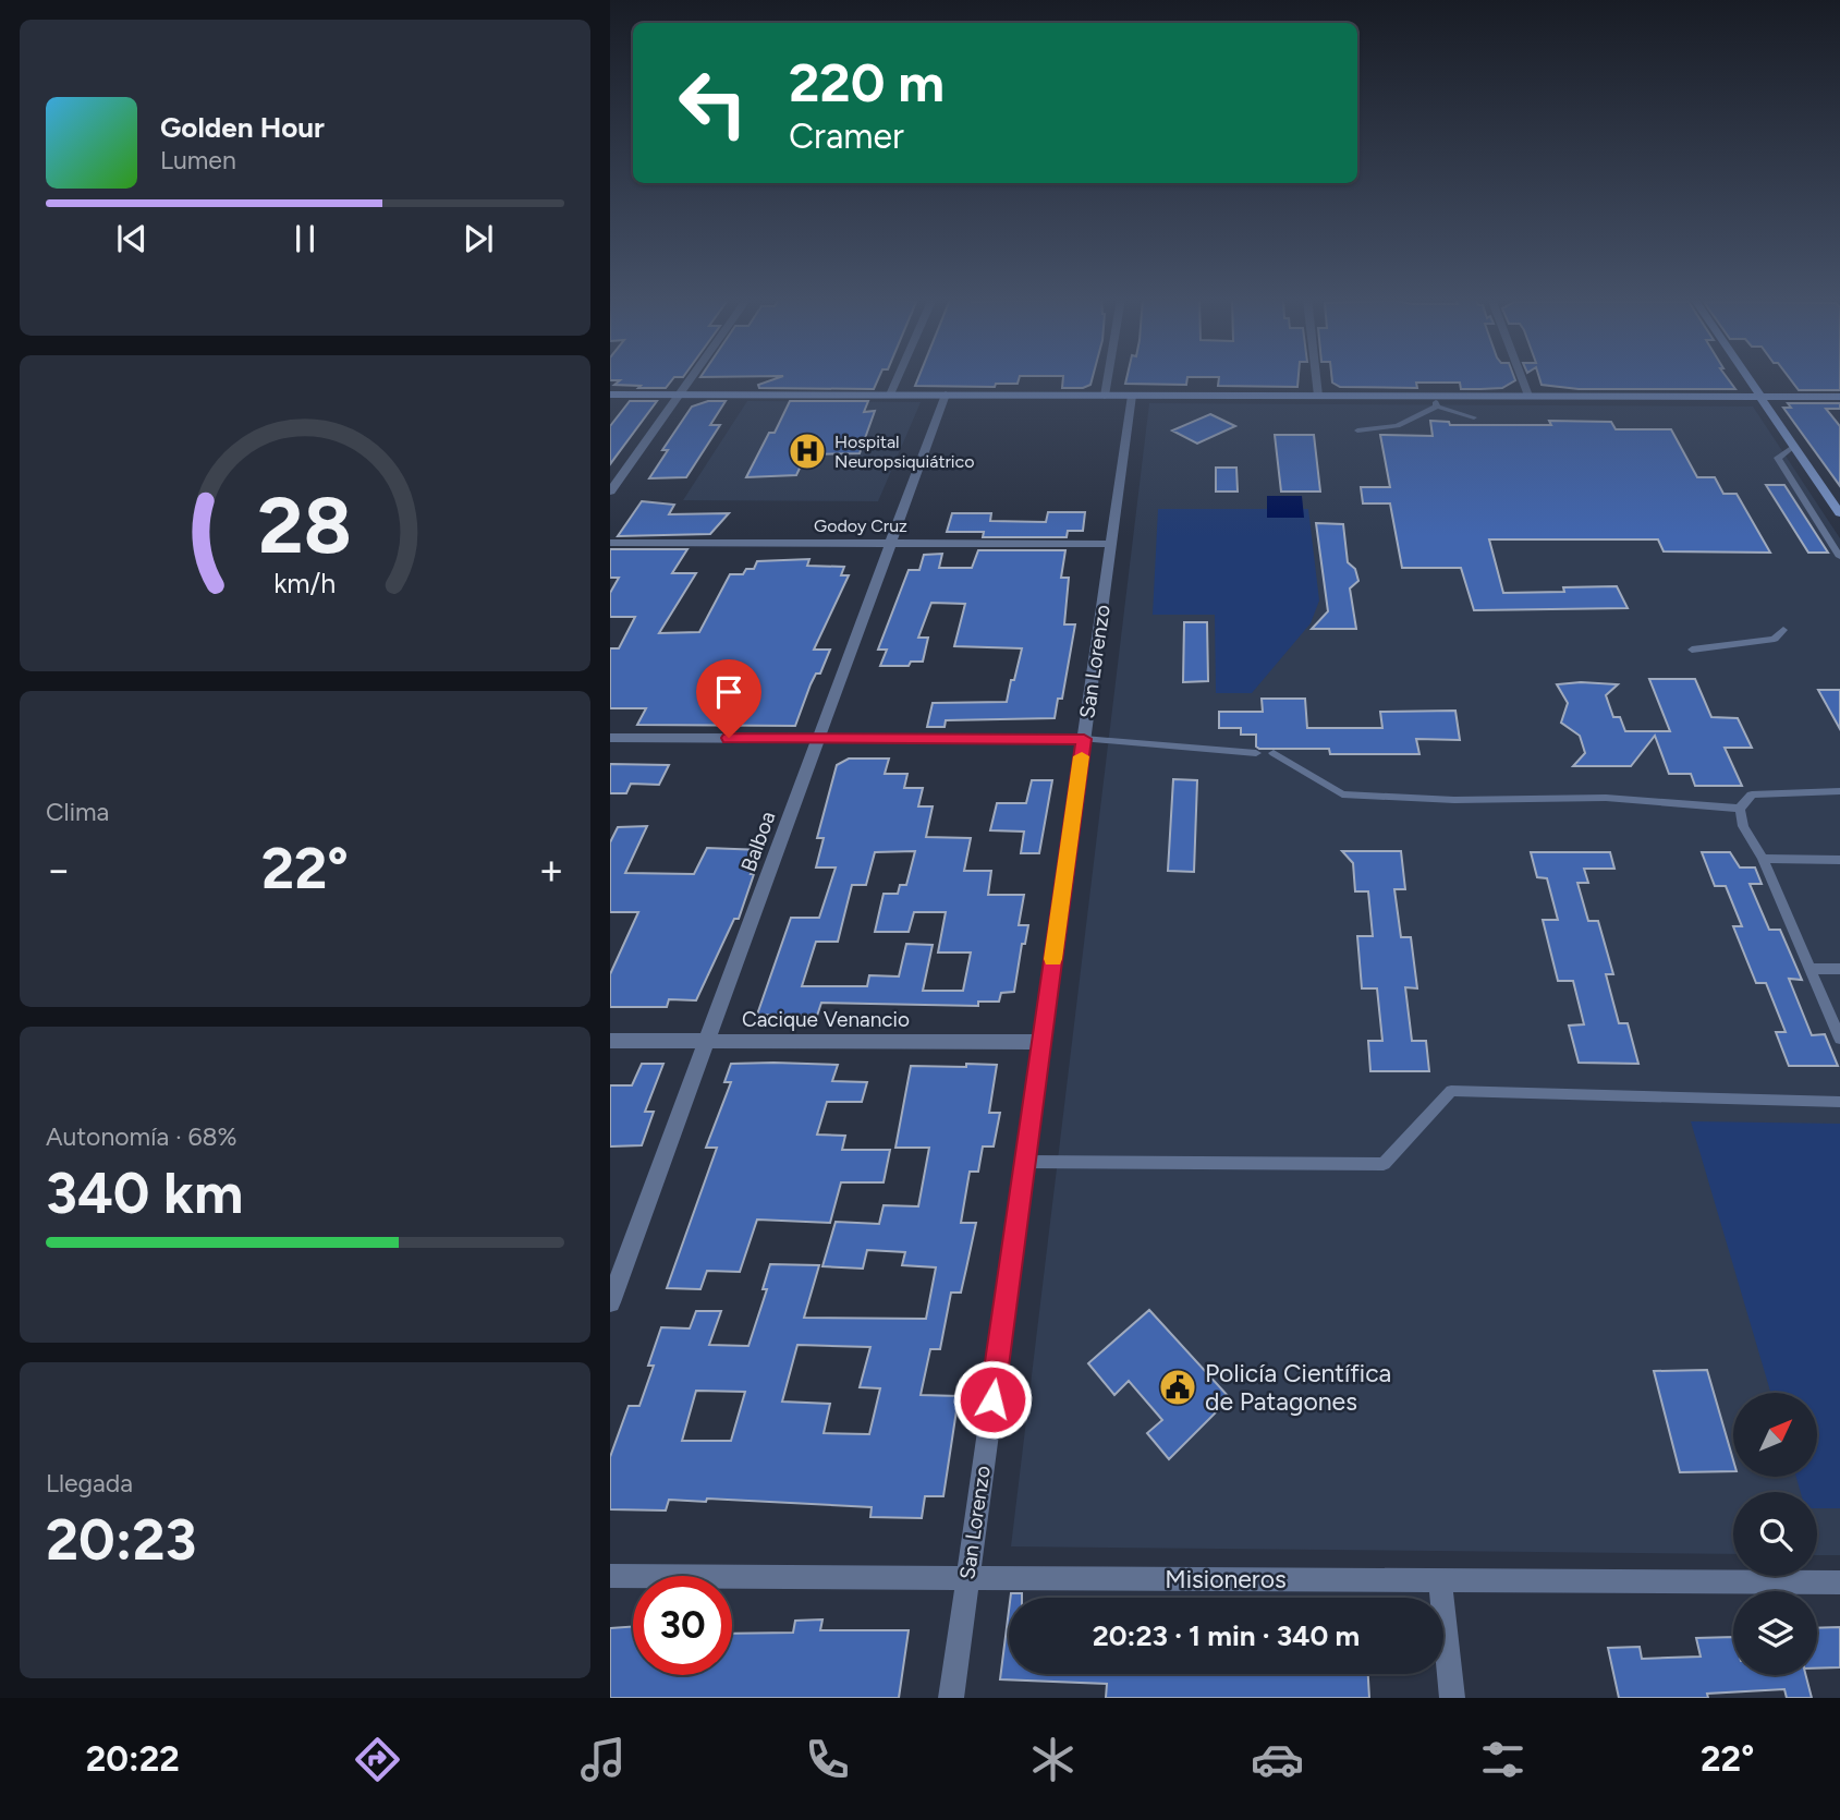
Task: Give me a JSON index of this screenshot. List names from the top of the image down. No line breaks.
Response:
{"streets":{"street":["Godoy Cruz","San Lorenzo","Balboa","Cacique Venancio","Misioneros"]},"crossings":[["Godoy Cruz","San Lorenzo"],["Godoy Cruz","Balboa"],["San Lorenzo","Cacique Venancio"],["San Lorenzo","Misioneros"],["Balboa","Cacique Venancio"]],"places":{"hospital":["Hospital Neuropsiquiátrico"],"public building":["Policía Científica de Patagones"]},"north":"top right","page":{"turn":["220 m","Cramer"],"song":["Golden Hour","Lumen"],"tile":["Clima",["Autonomía · 68%","340 km"],["Llegada","20:23"]],"heat":["−","22°","+"],"limit":"30","trip":"20:23 · 1 min · 340 m","tabs":["20:22","22°"],"gauge":["28","km/h"]}}
